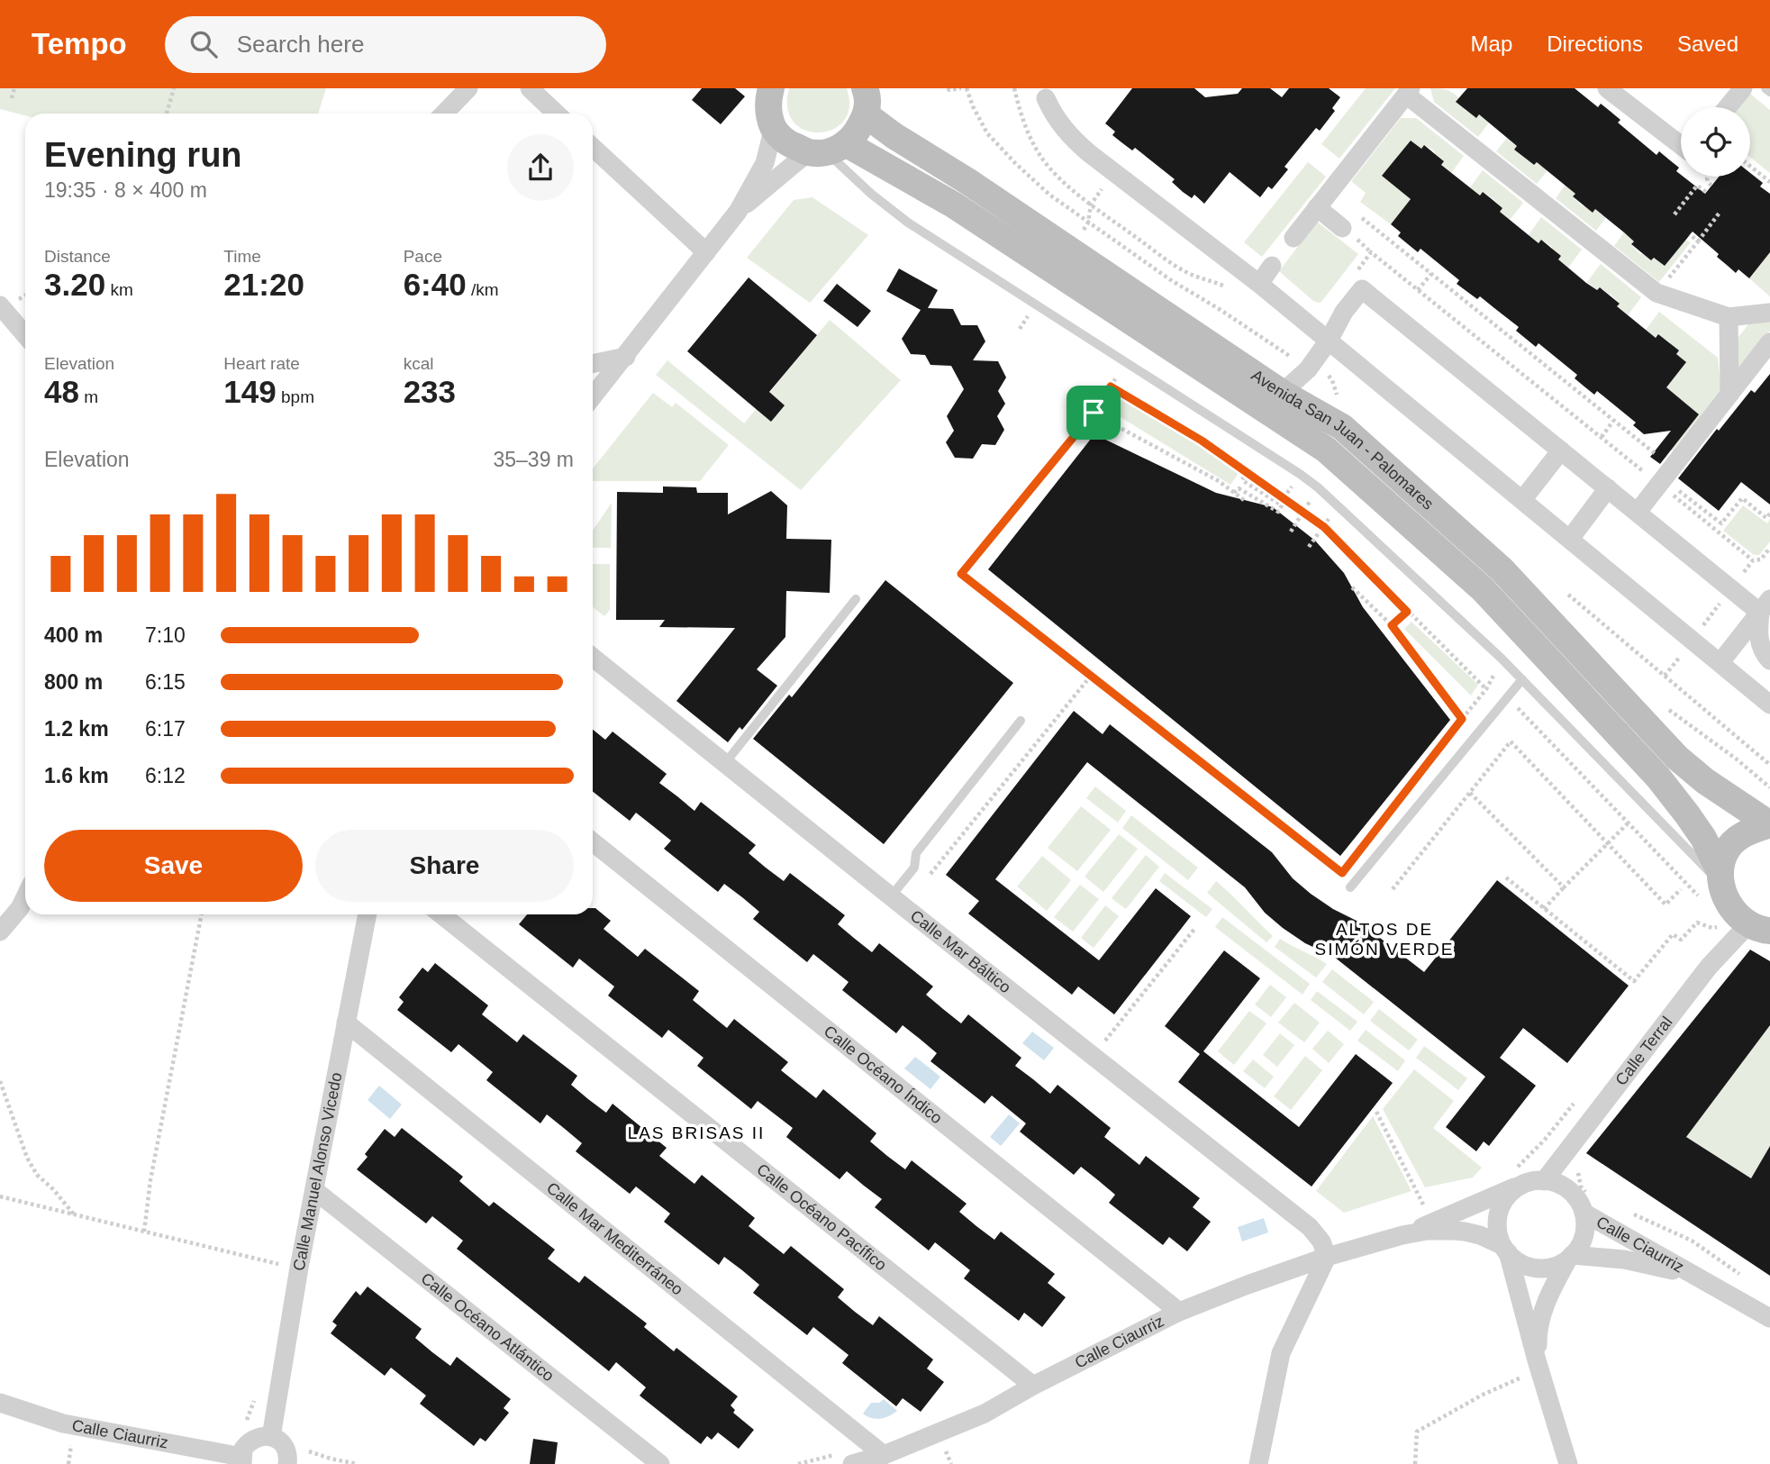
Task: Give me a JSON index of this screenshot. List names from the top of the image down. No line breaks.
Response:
{"streets":{"street":["Avenida San Juan - Palomares","Calle Mar Báltico","Calle Terral","Calle Océano Índico","Calle Manuel Alonso Vicedo","Calle Océano Pacífico","Calle Mar Mediterráneo","Calle Ciaurriz","Calle Océano Atlántico"]},"crossings":[["Avenida San Juan - Palomares","Calle Terral"],["Calle Mar Báltico","Calle Ciaurriz"],["Calle Terral","Calle Ciaurriz"],["Calle Océano Índico","Calle Ciaurriz"],["Calle Manuel Alonso Vicedo","Calle Mar Mediterráneo"],["Calle Manuel Alonso Vicedo","Calle Océano Atlántico"],["Calle Océano Pacífico","Calle Ciaurriz"],["Calle Mar Mediterráneo","Calle Ciaurriz"]],"districts":["ALTOS DE SIMÓN VERDE","LAS BRISAS II"],"page":{"header":"Tempo","search":"Search here","nav":["Map","Directions","Saved"],"heading":["Evening run","19:35 · 8 × 400 m"],"stats":[["Distance","3.20 km"],["Time","21:20"],["Pace","6:40 /km"],["Elevation","48 m"],["Heart rate","149 bpm"],["kcal","233"]],"chart":["Elevation","35–39 m"],"list":[{"name":"400 m","note":"7:10"},{"name":"800 m","note":"6:15"},{"name":"1.2 km","note":"6:17"},{"name":"1.6 km","note":"6:12"}],"buttons":["Save","Share"]}}
